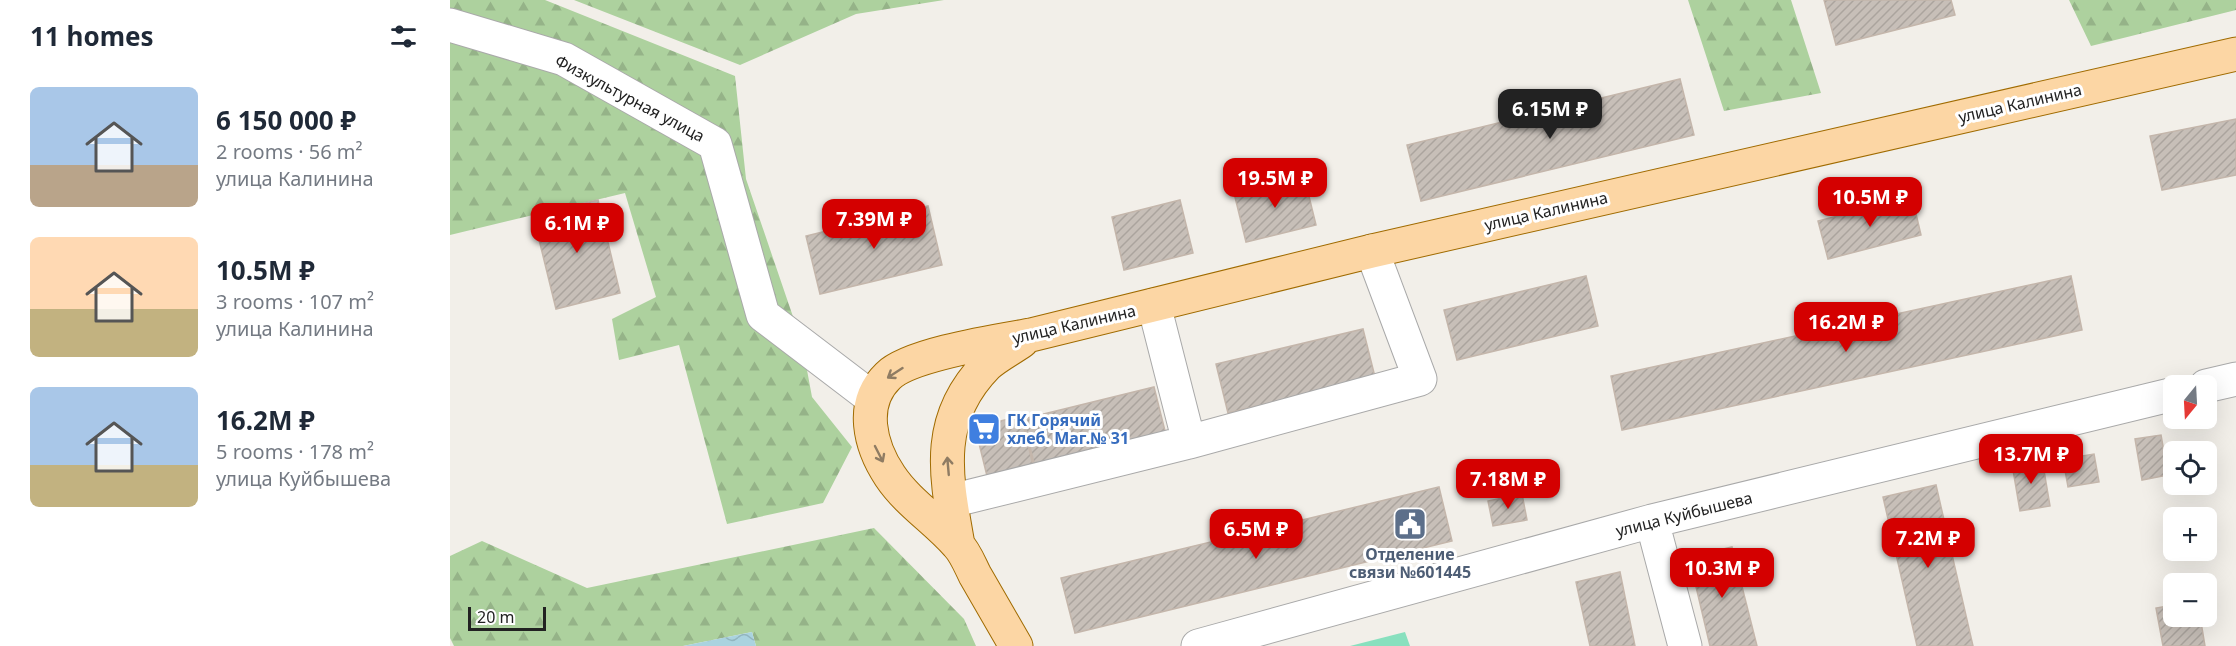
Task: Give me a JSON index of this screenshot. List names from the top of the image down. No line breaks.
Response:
{"streets":{"main road":["улица Калинина"],"street":["Физкультурная улица","улица Куйбышева"]},"crossings":[["Физкультурная улица","улица Калинина"]],"places":{"supermarket":["ГК Горячий хлеб. Маг.№ 31"],"public building":["Отделение связи №601445"]},"scale_bar":"20 m","north":"bottom","page":{"heading":"11 homes","list":[{"name":"6 150 000 ₽","note":"2 rooms · 56 m² · улица Калинина"},{"name":"10.5M ₽","note":"3 rooms · 107 m² · улица Калинина"},{"name":"16.2M ₽","note":"5 rooms · 178 m² · улица Куйбышева"}],"price":["6.15M ₽","19.5M ₽","10.5M ₽","7.39M ₽","6.1M ₽","16.2M ₽","13.7M ₽","7.18M ₽","6.5M ₽","7.2M ₽","10.3M ₽"],"map_buttons":["+","−"],"scale":"20 m"}}
